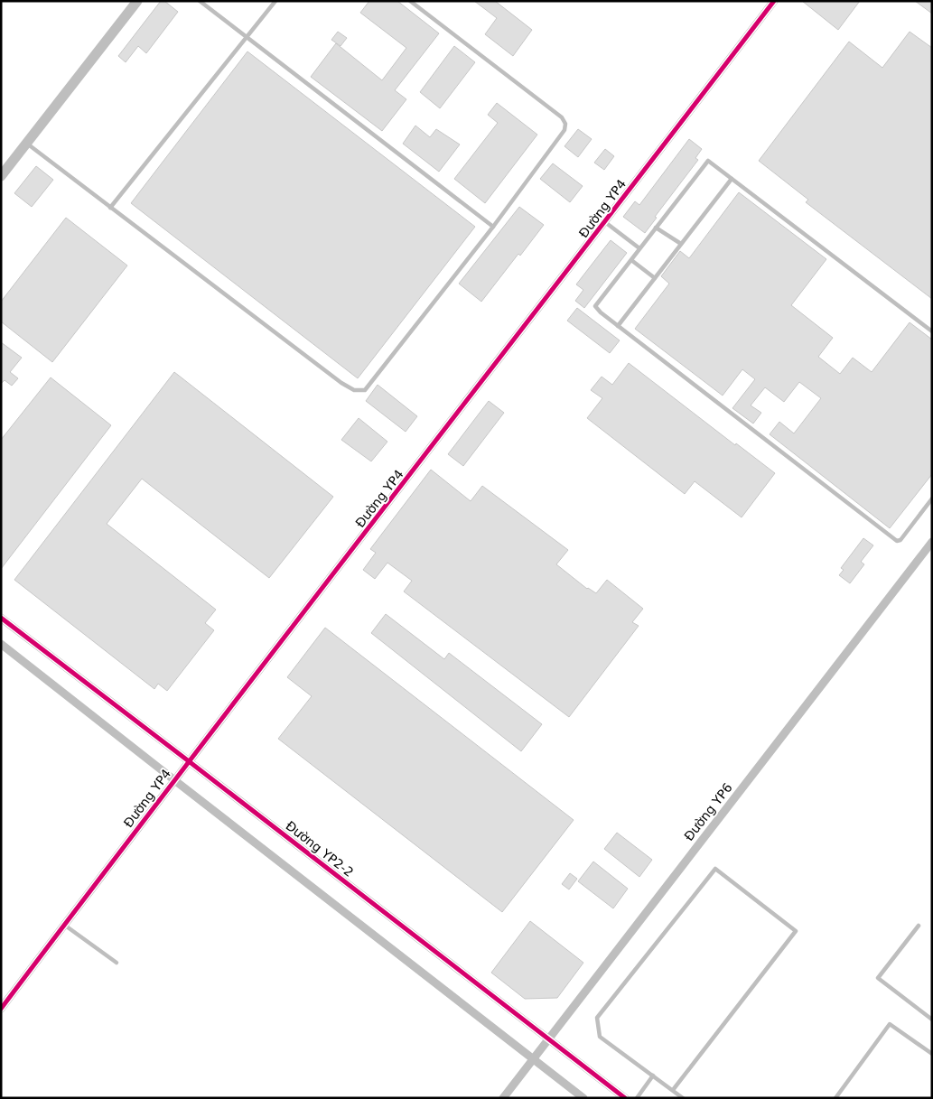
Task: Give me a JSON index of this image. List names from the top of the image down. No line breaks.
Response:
{"streets":{"street":["Đường YP4","Đường YP6","Đường YP2-2"]},"crossings":[["Đường YP4","Đường YP2-2"],["Đường YP6","Đường YP2-2"]]}
